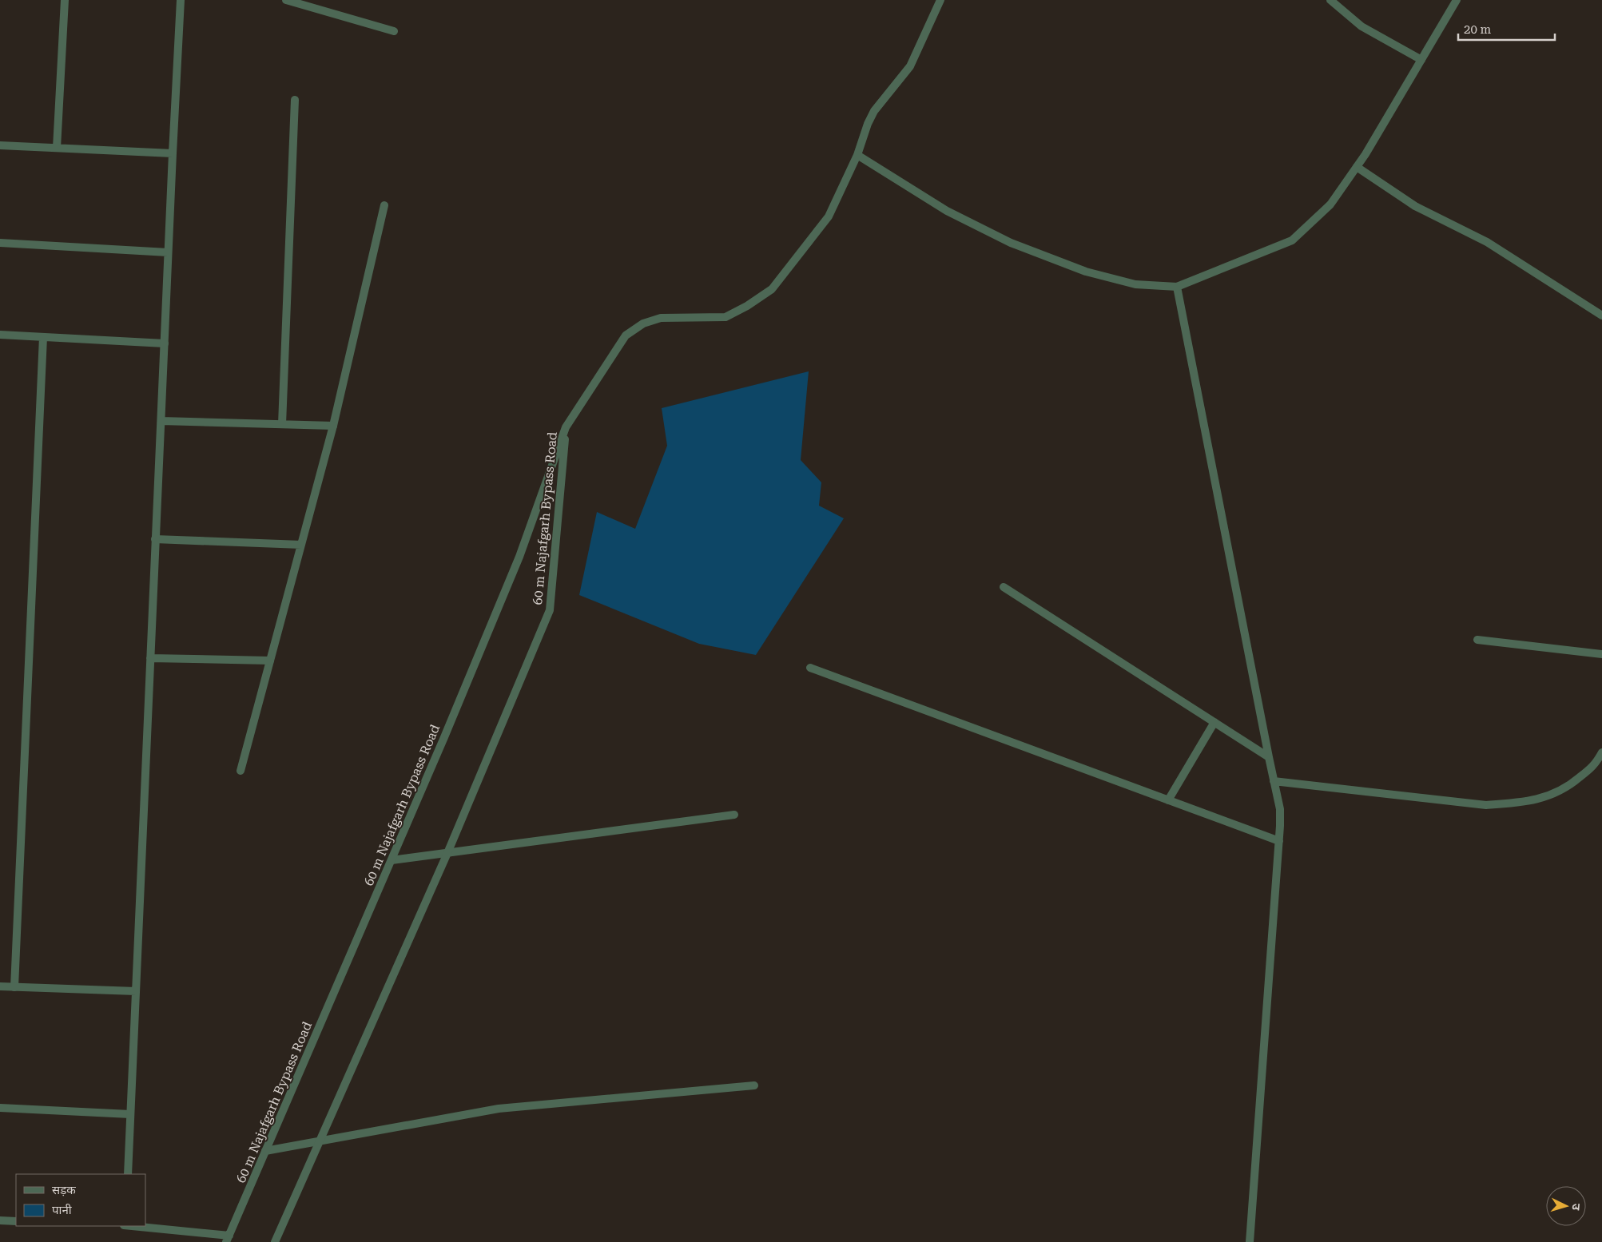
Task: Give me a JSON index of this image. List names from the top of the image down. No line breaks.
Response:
{"streets":{"street":["60 m Najafgarh Bypass Road"]},"legend":["सड़क","पानी"],"scale_bar":"20 m","north":"right"}
